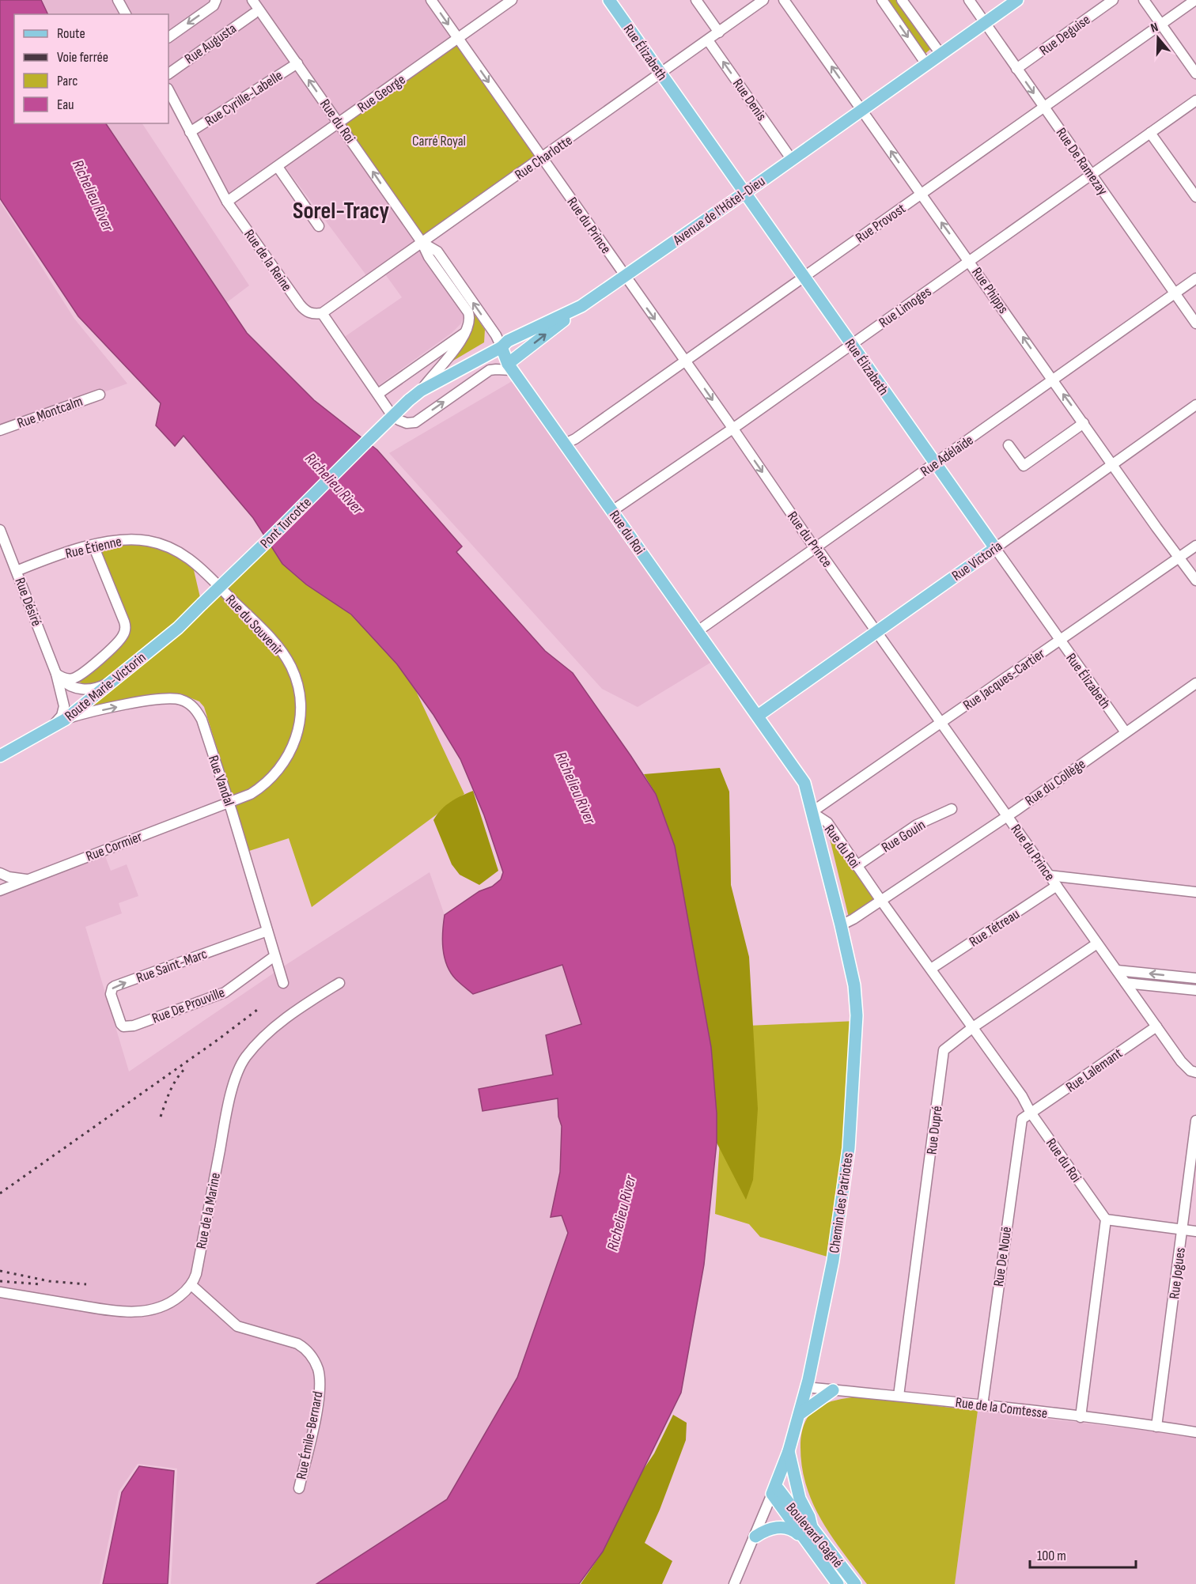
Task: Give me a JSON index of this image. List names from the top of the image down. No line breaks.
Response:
{"streets":{"main road":["Rue Élizabeth","Rue du Roi","Avenue de l'Hôtel-Dieu","Pont Turcotte","Rue Victoria","Route Marie-Victorin","Chemin des Patriotes","Boulevard Gagné"],"street":["Rue Deguise","Rue Augusta","Rue George","Rue Cyrille-Labelle","Rue Denis","Rue Charlotte","Rue De Ramezay","Rue Provost","Rue du Prince","Rue de la Reine","Rue Phipps","Rue Limoges","Rue Montcalm","Rue Adélaïde","Rue Étienne","Rue Désiré","Rue du Souvenir","Rue Jacques-Cartier","Rue Vandal","Rue du Collège","Rue Gouin","Rue Cormier","Rue Tétreau","Rue Saint-Marc","Rue De Prouville","Rue Lalemant","Rue Dupré","Rue de la Marine","Rue De Nouë","Rue Jogues","Rue de la Comtesse","Rue Émile-Bernard"]},"crossings":[["Rue Deguise","Rue De Ramezay"],["Rue Augusta","Rue du Roi"],["Rue Élizabeth","Rue Charlotte"],["Rue Élizabeth","Avenue de l'Hôtel-Dieu"],["Rue Élizabeth","Rue Provost"],["Rue Élizabeth","Rue Limoges"],["Rue Élizabeth","Rue Adélaïde"],["Rue Élizabeth","Rue Victoria"],["Rue Élizabeth","Rue Jacques-Cartier"],["Rue Élizabeth","Rue du Collège"],["Rue George","Rue du Roi"],["Rue George","Rue du Prince"],["Rue George","Rue de la Reine"],["Rue Cyrille-Labelle","Rue du Roi"],["Rue Cyrille-Labelle","Rue de la Reine"],["Rue Denis","Rue Charlotte"],["Rue Denis","Avenue de l'Hôtel-Dieu"],["Rue du Roi","Rue Charlotte"],["Rue du Roi","Avenue de l'Hôtel-Dieu"],["Rue du Roi","Rue Provost"],["Rue du Roi","Rue Limoges"],["Rue du Roi","Rue Adélaïde"],["Rue du Roi","Rue Victoria"],["Rue du Roi","Rue Jacques-Cartier"],["Rue du Roi","Rue du Collège"],["Rue du Roi","Rue Gouin"],["Rue du Roi","Rue Tétreau"],["Rue du Roi","Rue Lalemant"],["Rue du Roi","Rue Dupré"],["Rue du Roi","Chemin des Patriotes"],["Rue du Roi","Rue De Nouë"],["Rue Charlotte","Rue du Prince"],["Rue Charlotte","Rue de la Reine"],["Rue De Ramezay","Avenue de l'Hôtel-Dieu"],["Rue De Ramezay","Rue Provost"],["Rue De Ramezay","Rue Limoges"],["Rue De Ramezay","Rue Adélaïde"],["Avenue de l'Hôtel-Dieu","Rue du Prince"],["Avenue de l'Hôtel-Dieu","Rue Phipps"],["Avenue de l'Hôtel-Dieu","Pont Turcotte"],["Rue Provost","Rue du Prince"],["Rue Provost","Rue Phipps"],["Rue du Prince","Rue Limoges"],["Rue du Prince","Rue Adélaïde"],["Rue du Prince","Rue Victoria"],["Rue du Prince","Rue Jacques-Cartier"],["Rue du Prince","Rue du Collège"],["Rue du Prince","Rue Tétreau"],["Rue du Prince","Rue Lalemant"],["Rue du Prince","Rue Dupré"],["Rue Phipps","Rue Limoges"],["Rue Phipps","Rue Adélaïde"],["Rue Phipps","Rue Victoria"],["Rue Phipps","Rue Jacques-Cartier"],["Pont Turcotte","Route Marie-Victorin"],["Rue Étienne","Rue Désiré"],["Rue Étienne","Rue du Souvenir"],["Rue Désiré","Route Marie-Victorin"],["Rue du Souvenir","Rue Vandal"],["Rue du Souvenir","Rue Cormier"],["Rue Jacques-Cartier","Chemin des Patriotes"],["Route Marie-Victorin","Rue Vandal"],["Rue Vandal","Rue Cormier"],["Rue Vandal","Rue Saint-Marc"],["Rue Vandal","Rue De Prouville"],["Rue du Collège","Chemin des Patriotes"],["Rue Saint-Marc","Rue De Prouville"],["Rue Lalemant","Rue De Nouë"],["Rue Dupré","Rue de la Comtesse"],["Chemin des Patriotes","Rue de la Comtesse"],["Chemin des Patriotes","Boulevard Gagné"],["Rue de la Marine","Rue Émile-Bernard"],["Rue De Nouë","Rue de la Comtesse"],["Rue Jogues","Rue de la Comtesse"]],"one_way":["Rue Denis","Rue du Prince","Rue Phipps","Rue Saint-Marc"],"districts":["Sorel-Tracy"],"water":["Richelieu River"],"parks":["Carré Royal"],"legend":["Route","Voie ferrée","Parc","Eau"],"scale_bar":"100 m","north":"top"}
